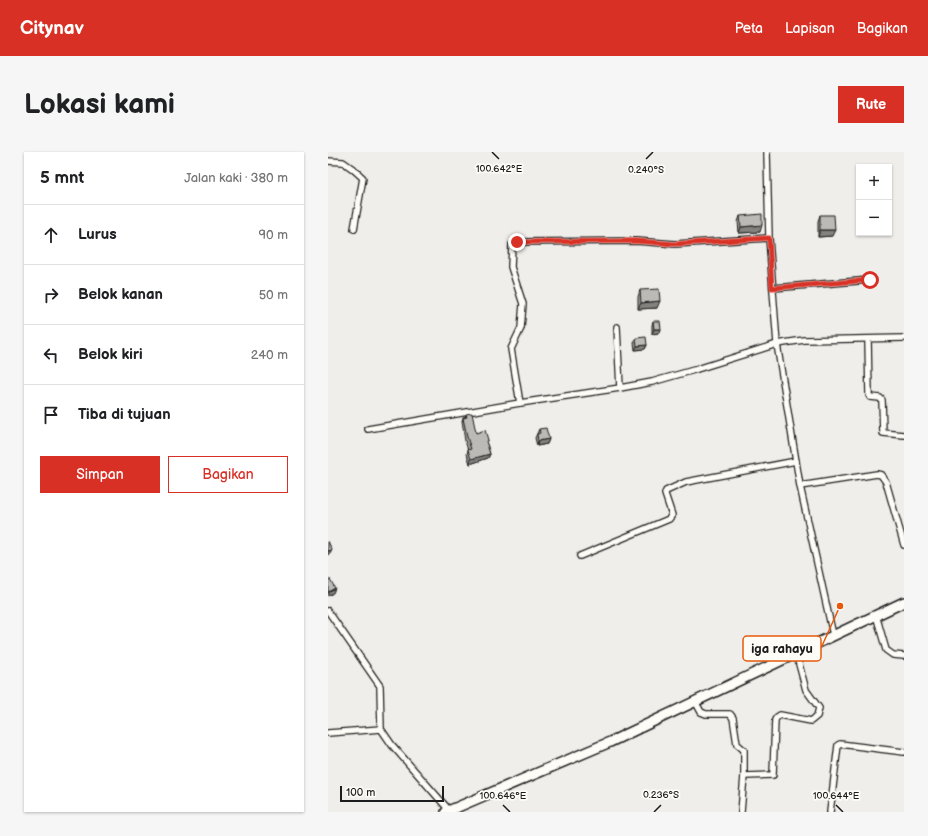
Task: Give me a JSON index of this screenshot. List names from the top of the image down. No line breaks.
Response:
{"places":["iga rahayu"],"scale_bar":"100 m","page":{"header":"Citynav","nav":["Peta","Lapisan","Bagikan"],"buttons":["Rute",["Simpan","Bagikan"]],"title":"Lokasi kami","heading":["5 mnt","Jalan kaki · 380 m"],"map_buttons":["+","−"],"list":[["Lurus","90 m"],["Belok kanan","50 m"],["Belok kiri","240 m"],"Tiba di tujuan"],"scale":"100 m"},"coordinates":["100.642°E","0.240°S","0.236°S","100.646°E","100.644°E"]}
